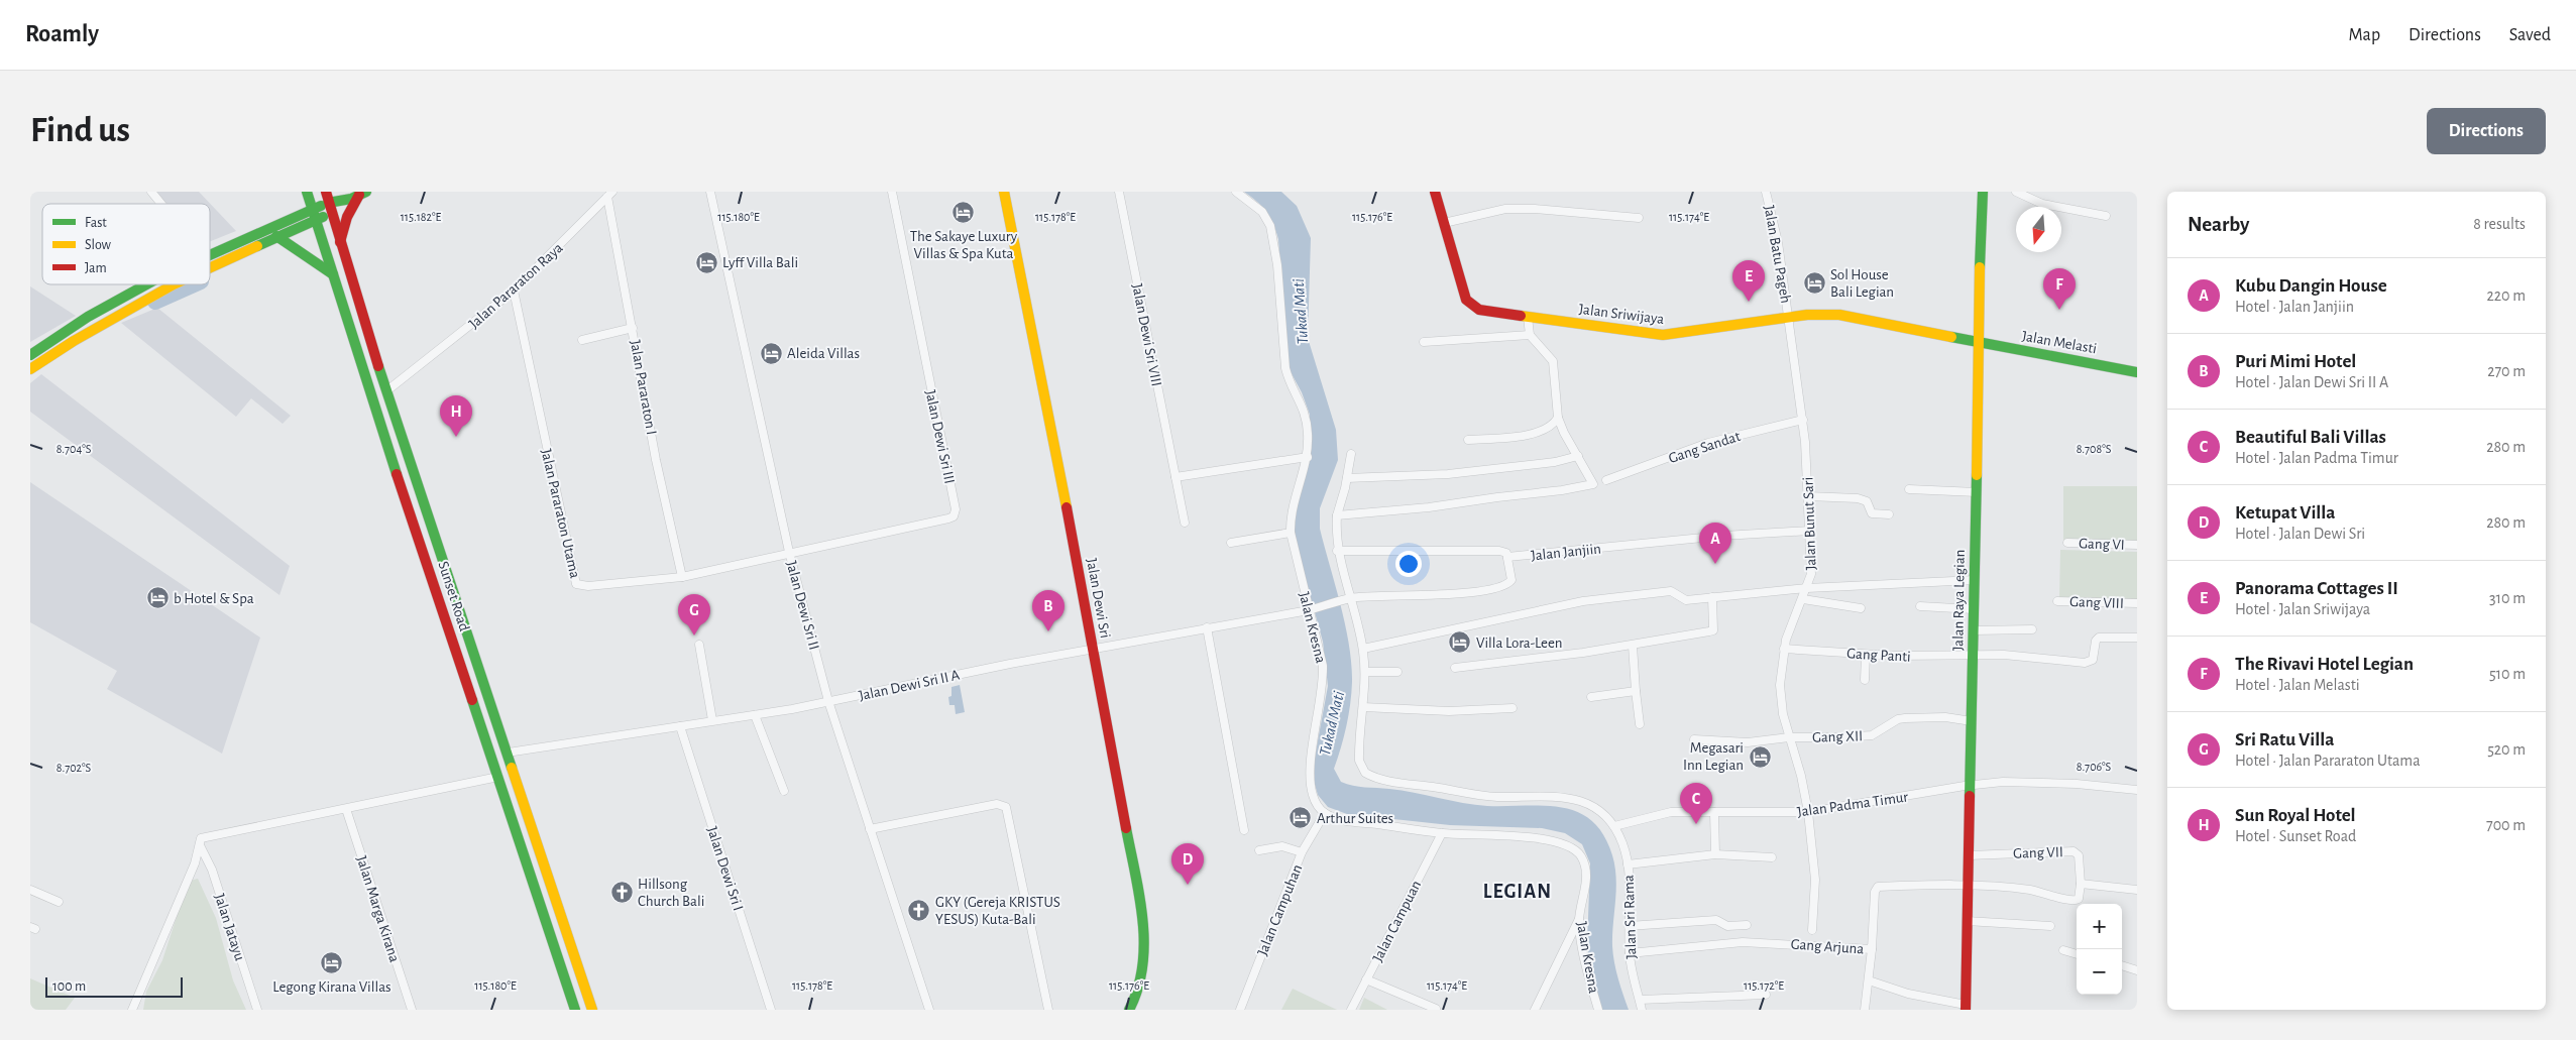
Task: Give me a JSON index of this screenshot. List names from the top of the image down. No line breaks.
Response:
{"streets":{"main road":["Jalan Sriwijaya","Jalan Melasti","Sunset Road","Jalan Dewi Sri","Jalan Raya Legian"],"street":["Jalan Batu Pageh","Jalan Pararaton Raya","Jalan Dewi Sri VIII","Jalan Pararaton I","Jalan Dewi Sri III","Gang Sandat","Jalan Pararaton Utama","Jalan Bunut Sari","Gang VI","Jalan Janjiin","Gang VIII","Jalan Dewi Sri II","Jalan Kresna","Gang Panti","Jalan Dewi Sri II A","Gang XII","Jalan Padma Timur","Gang VII","Jalan Dewi Sri I","Jalan Marga Kirana","Jalan Campuhan","Jalan Sri Rama","Jalan Campuan","Jalan Jatayu","Gang Arjuna"]},"crossings":[["Jalan Batu Pageh","Jalan Sriwijaya"],["Jalan Batu Pageh","Jalan Bunut Sari"],["Jalan Pararaton Raya","Jalan Pararaton I"],["Jalan Pararaton Raya","Jalan Pararaton Utama"],["Jalan Pararaton Raya","Sunset Road"],["Jalan Sriwijaya","Jalan Melasti"],["Jalan Sriwijaya","Jalan Bunut Sari"],["Jalan Sriwijaya","Jalan Raya Legian"],["Jalan Melasti","Jalan Raya Legian"],["Jalan Pararaton I","Jalan Pararaton Utama"],["Jalan Dewi Sri III","Jalan Pararaton Utama"],["Jalan Dewi Sri III","Jalan Dewi Sri II"],["Gang Sandat","Jalan Bunut Sari"],["Jalan Pararaton Utama","Jalan Dewi Sri II"],["Jalan Bunut Sari","Jalan Janjiin"],["Jalan Bunut Sari","Gang Panti"],["Jalan Bunut Sari","Gang XII"],["Jalan Bunut Sari","Jalan Padma Timur"],["Jalan Janjiin","Jalan Dewi Sri II A"],["Sunset Road","Jalan Dewi Sri II A"],["Jalan Dewi Sri","Jalan Dewi Sri II A"],["Jalan Raya Legian","Gang Panti"],["Jalan Raya Legian","Gang XII"],["Jalan Raya Legian","Jalan Padma Timur"],["Jalan Raya Legian","Gang VII"],["Jalan Raya Legian","Gang Arjuna"],["Jalan Dewi Sri II","Jalan Dewi Sri II A"],["Jalan Kresna","Jalan Dewi Sri II A"],["Jalan Kresna","Jalan Campuhan"],["Jalan Kresna","Jalan Campuan"],["Jalan Dewi Sri II A","Jalan Dewi Sri I"],["Jalan Padma Timur","Jalan Sri Rama"],["Jalan Sri Rama","Gang Arjuna"]],"districts":["LEGIAN"],"water":["Tukad Mati"],"places":{"hotel":["The Sakaye Luxury Villas & Spa Kuta","Lyff Villa Bali","Sol House Bali Legian","Aleida Villas","b Hotel & Spa","Villa Lora-Leen","Megasari Inn Legian","Arthur Suites","Legong Kirana Villas"],"church":["Hillsong Church Bali","GKY (Gereja KRISTUS YESUS) Kuta-Bali"]},"legend":["Fast","Slow","Jam"],"scale_bar":"100 m","north":"bottom","page":{"header":"Roamly","nav":["Map","Directions","Saved"],"buttons":"Directions","title":"Find us","heading":["Nearby","8 results"],"list":[{"mark":"A","name":"Kubu Dangin House","note":"Hotel · Jalan Janjiin","value":"220 m"},{"mark":"B","name":"Puri Mimi Hotel","note":"Hotel · Jalan Dewi Sri II A","value":"270 m"},{"mark":"C","name":"Beautiful Bali Villas","note":"Hotel · Jalan Padma Timur","value":"280 m"},{"mark":"D","name":"Ketupat Villa","note":"Hotel · Jalan Dewi Sri","value":"280 m"},{"mark":"E","name":"Panorama Cottages II","note":"Hotel · Jalan Sriwijaya","value":"310 m"},{"mark":"F","name":"The Rivavi Hotel Legian","note":"Hotel · Jalan Melasti","value":"510 m"},{"mark":"G","name":"Sri Ratu Villa","note":"Hotel · Jalan Pararaton Utama","value":"520 m"},{"mark":"H","name":"Sun Royal Hotel","note":"Hotel · Sunset Road","value":"700 m"}],"pins":["E","F","H","A","B","G","C","D"],"map_buttons":["+","−"],"scale":"100 m"},"coordinates":["115.182°E","115.180°E","115.178°E","115.176°E","115.174°E","8.708°S","8.704°S","8.706°S","8.702°S","115.172°E"]}
